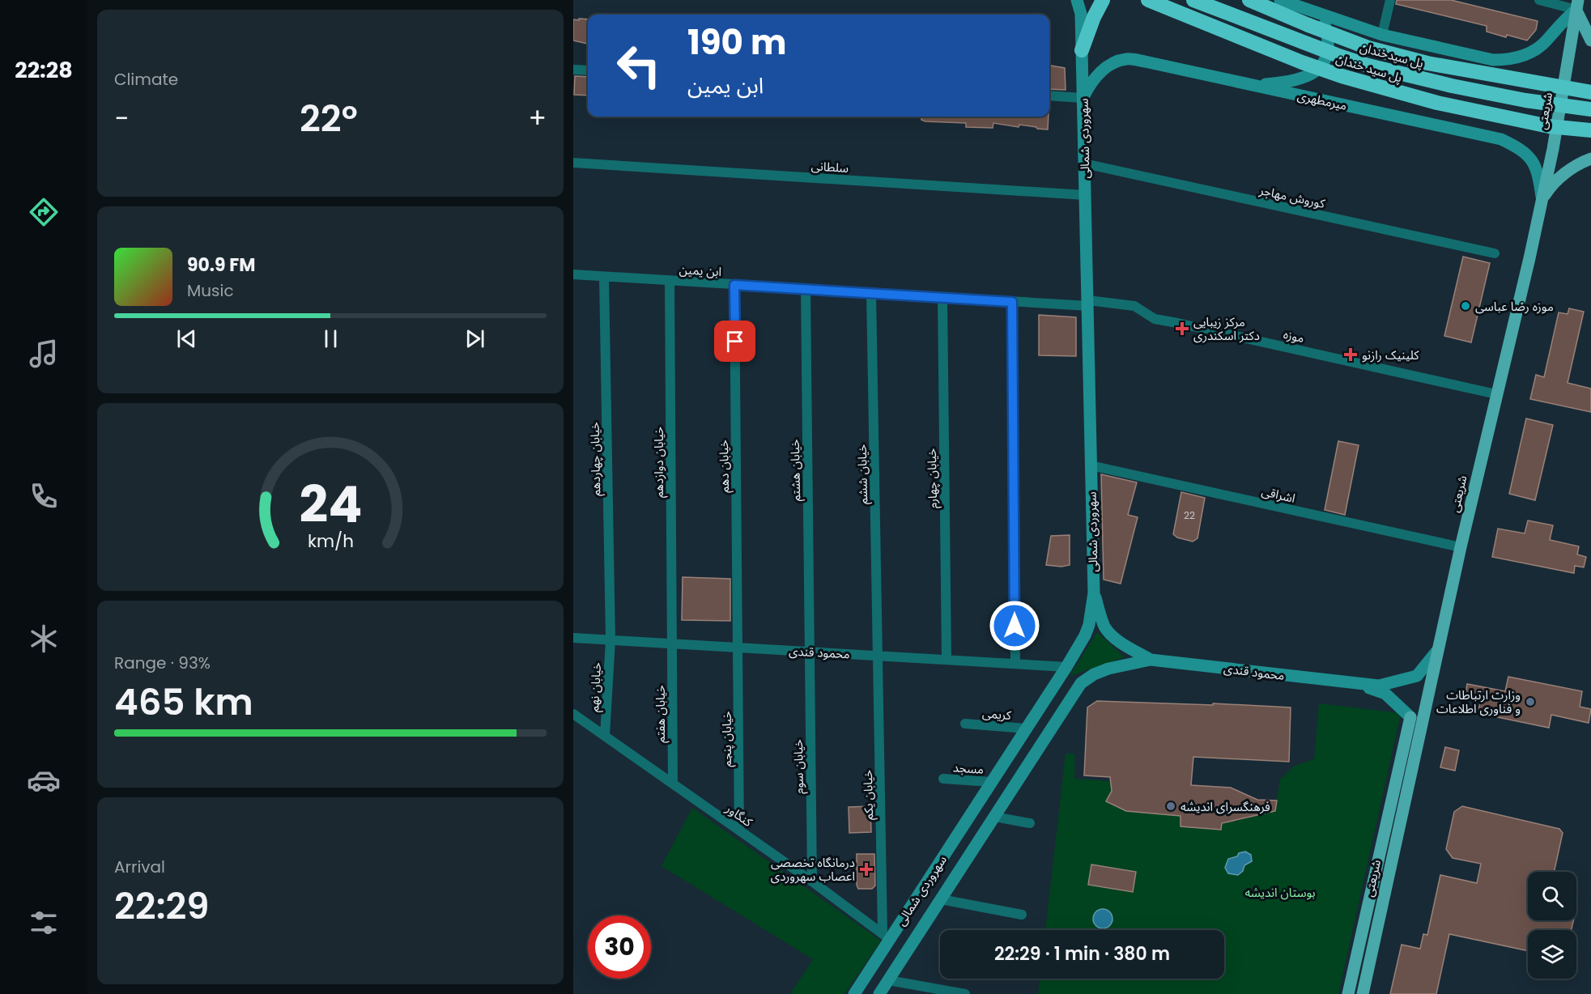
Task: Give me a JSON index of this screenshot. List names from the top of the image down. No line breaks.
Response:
{"streets":{"highway":["پل سیدخندان","پل سید خندان"],"main road":["میرمطهری","شریعتی","سهروردی شمالی","محمود قندی"],"street":["سلطانی","کوروش مهاجر","ابن یمین","موزه","خیابان چهاردهم","خیابان دوازدهم","خیابان دهم","خیابان هشتم","خیابان ششم","خیابان چهارم","اشراقی","خیابان نهم","خیابان هفتم","کریمی","خیابان پنجم","خیابان سوم","مسجد","خیابان یکم","کنگاور"]},"crossings":[["میرمطهری","شریعتی"],["میرمطهری","سهروردی شمالی"],["شریعتی","موزه"],["شریعتی","اشراقی"],["شریعتی","محمود قندی"],["سهروردی شمالی","سلطانی"],["سهروردی شمالی","کوروش مهاجر"],["سهروردی شمالی","ابن یمین"],["سهروردی شمالی","موزه"],["سهروردی شمالی","اشراقی"],["سهروردی شمالی","محمود قندی"],["سهروردی شمالی","کریمی"],["سهروردی شمالی","مسجد"],["سهروردی شمالی","خیابان یکم"],["سهروردی شمالی","کنگاور"],["ابن یمین","موزه"],["ابن یمین","خیابان چهاردهم"],["ابن یمین","خیابان دوازدهم"],["ابن یمین","خیابان دهم"],["ابن یمین","خیابان هشتم"],["ابن یمین","خیابان ششم"],["ابن یمین","خیابان چهارم"],["خیابان چهاردهم","محمود قندی"],["خیابان چهاردهم","خیابان نهم"],["خیابان دوازدهم","محمود قندی"],["خیابان دوازدهم","خیابان هفتم"],["خیابان دهم","محمود قندی"],["خیابان دهم","خیابان پنجم"],["خیابان هشتم","محمود قندی"],["خیابان هشتم","خیابان سوم"],["خیابان ششم","محمود قندی"],["خیابان ششم","خیابان یکم"],["خیابان چهارم","محمود قندی"],["محمود قندی","خیابان نهم"],["محمود قندی","خیابان هفتم"],["محمود قندی","خیابان پنجم"],["محمود قندی","خیابان سوم"],["محمود قندی","خیابان یکم"],["خیابان نهم","کنگاور"],["خیابان هفتم","کنگاور"],["خیابان پنجم","کنگاور"],["خیابان سوم","کنگاور"],["خیابان یکم","کنگاور"]],"parks":["بوستان اندیشه"],"places":{"other":["موزه رضا عباسی","وزارت ارتباطات و فناوری اطلاعات","فرهنگسرای اندیشه"],"health":["مرکز زیبایی دکتر اسکندری","کلینیک رازنو","درمانگاه تخصصی اعصاب سهروردی"]},"house_numbers":["22"],"page":{"tabs":"22:28","tile":["Climate",["Range · 93%","465 km"],["Arrival","22:29"]],"turn":["190 m","ابن یمین"],"heat":["−","22°","+"],"song":["90.9 FM","Music"],"limit":"30","trip":"22:29 · 1 min · 380 m","gauge":["24","km/h"]}}
